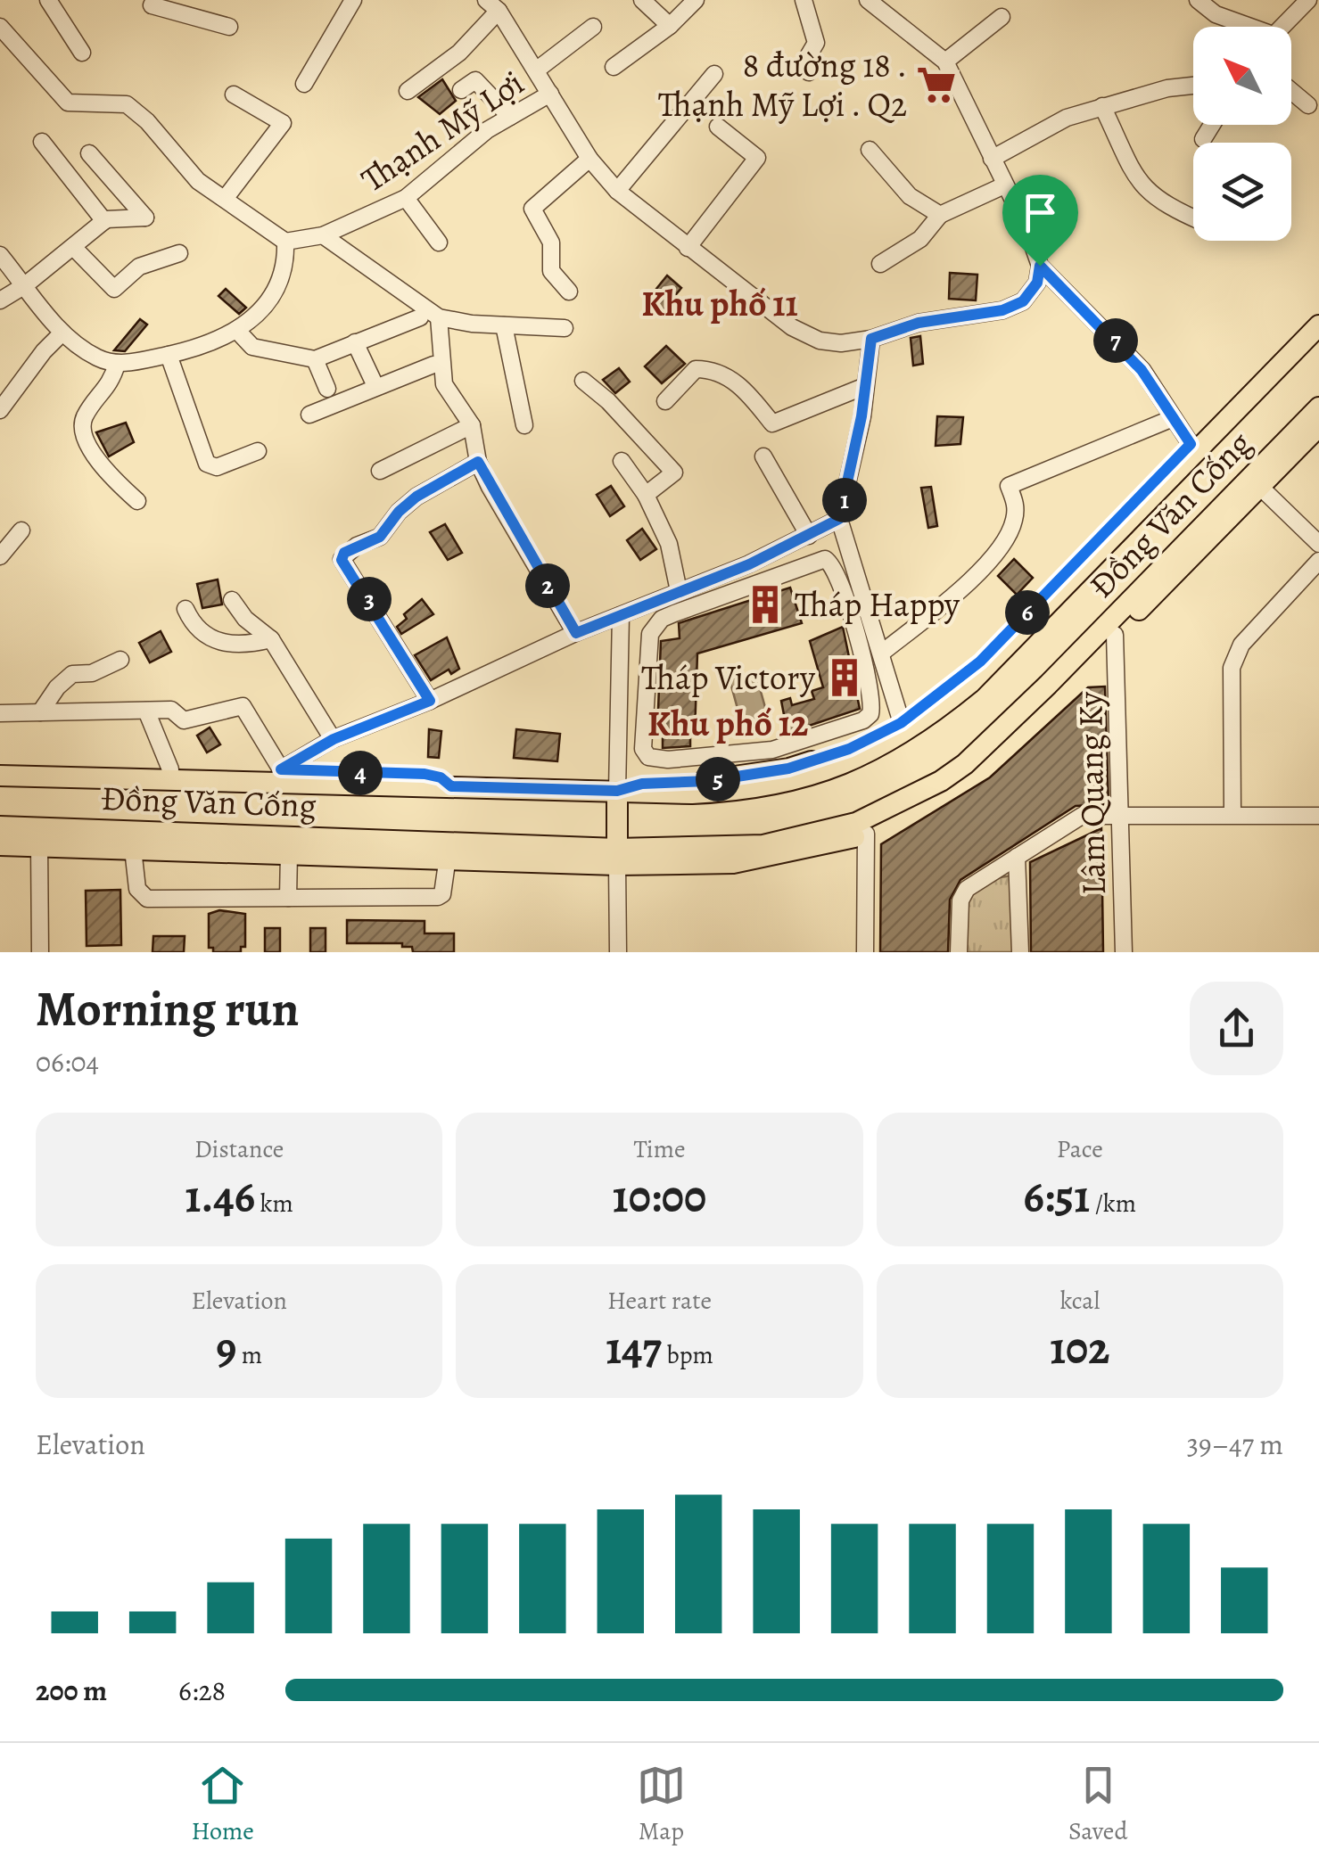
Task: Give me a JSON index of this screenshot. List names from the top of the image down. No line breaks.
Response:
{"streets":{"main road":["Đồng Văn Cống"],"street":["Thạnh Mỹ Lợi","Lâm Quang Ky"]},"crossings":[["Đồng Văn Cống","Lâm Quang Ky"]],"districts":["Khu phố 11","Khu phố 12"],"places":{"supermarket":["8 đường 18 . Thạnh Mỹ Lợi . Q2"],"building":["Tháp Happy","Tháp Victory"]},"north":"top left","page":{"pins":["7","1","2","3","6","4","5"],"heading":["Morning run","06:04"],"stats":[["Distance","1.46 km"],["Time","10:00"],["Pace","6:51 /km"],["Elevation","9 m"],["Heart rate","147 bpm"],["kcal","102"]],"chart":["Elevation","39–47 m"],"list":[{"name":"200 m","note":"6:28"}],"tabs":["Home","Map","Saved"]}}
